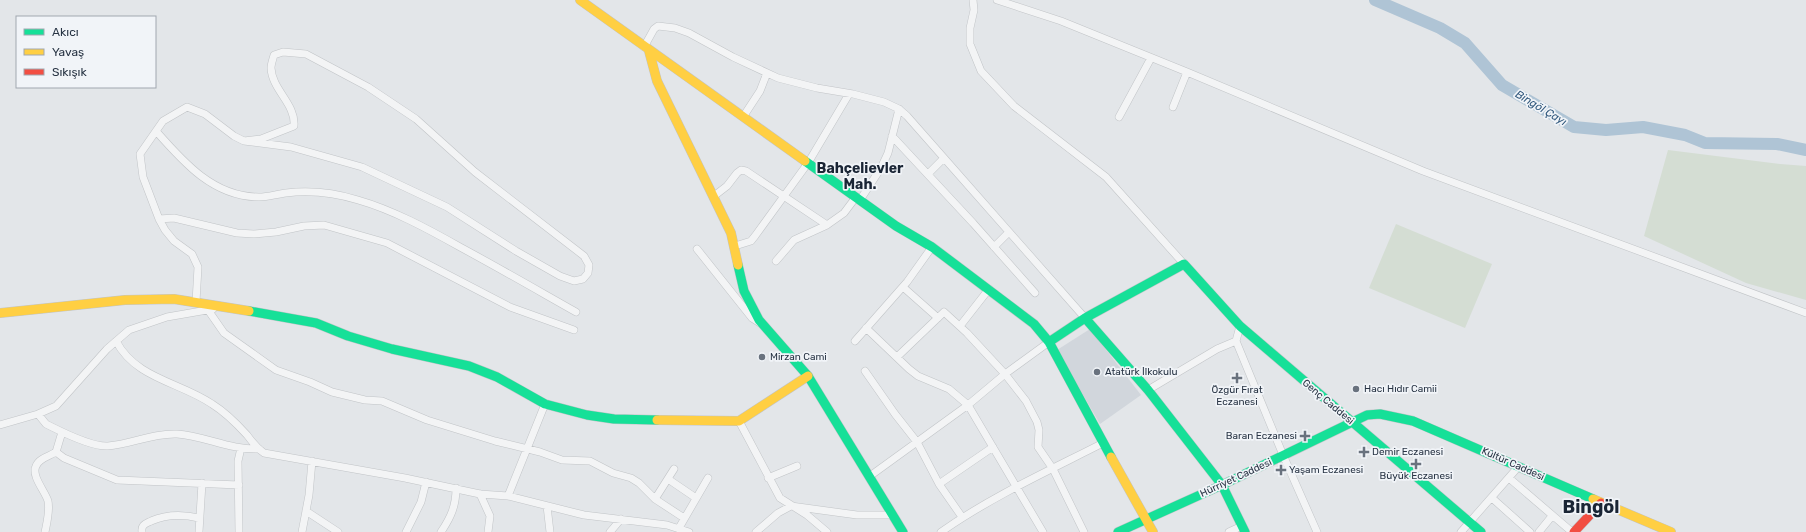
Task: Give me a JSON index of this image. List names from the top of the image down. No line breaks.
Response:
{"streets":{"street":["Genç Caddesi","Kültür Caddesi","Hürriyet Caddesi"]},"crossings":[["Genç Caddesi","Kültür Caddesi"],["Genç Caddesi","Hürriyet Caddesi"],["Kültür Caddesi","Hürriyet Caddesi"]],"districts":["Bahçelievler Mah.","Bingöl"],"water":["Bingöl Çayı"],"places":{"other":["Mirzan Cami","Atatürk İlkokulu","Hacı Hıdır Camii"],"health":["Özgür Fırat Eczanesi","Baran Eczanesi","Demir Eczanesi","Büyük Eczanesi","Yaşam Eczanesi"]},"legend":["Akıcı","Yavaş","Sıkışık"]}
